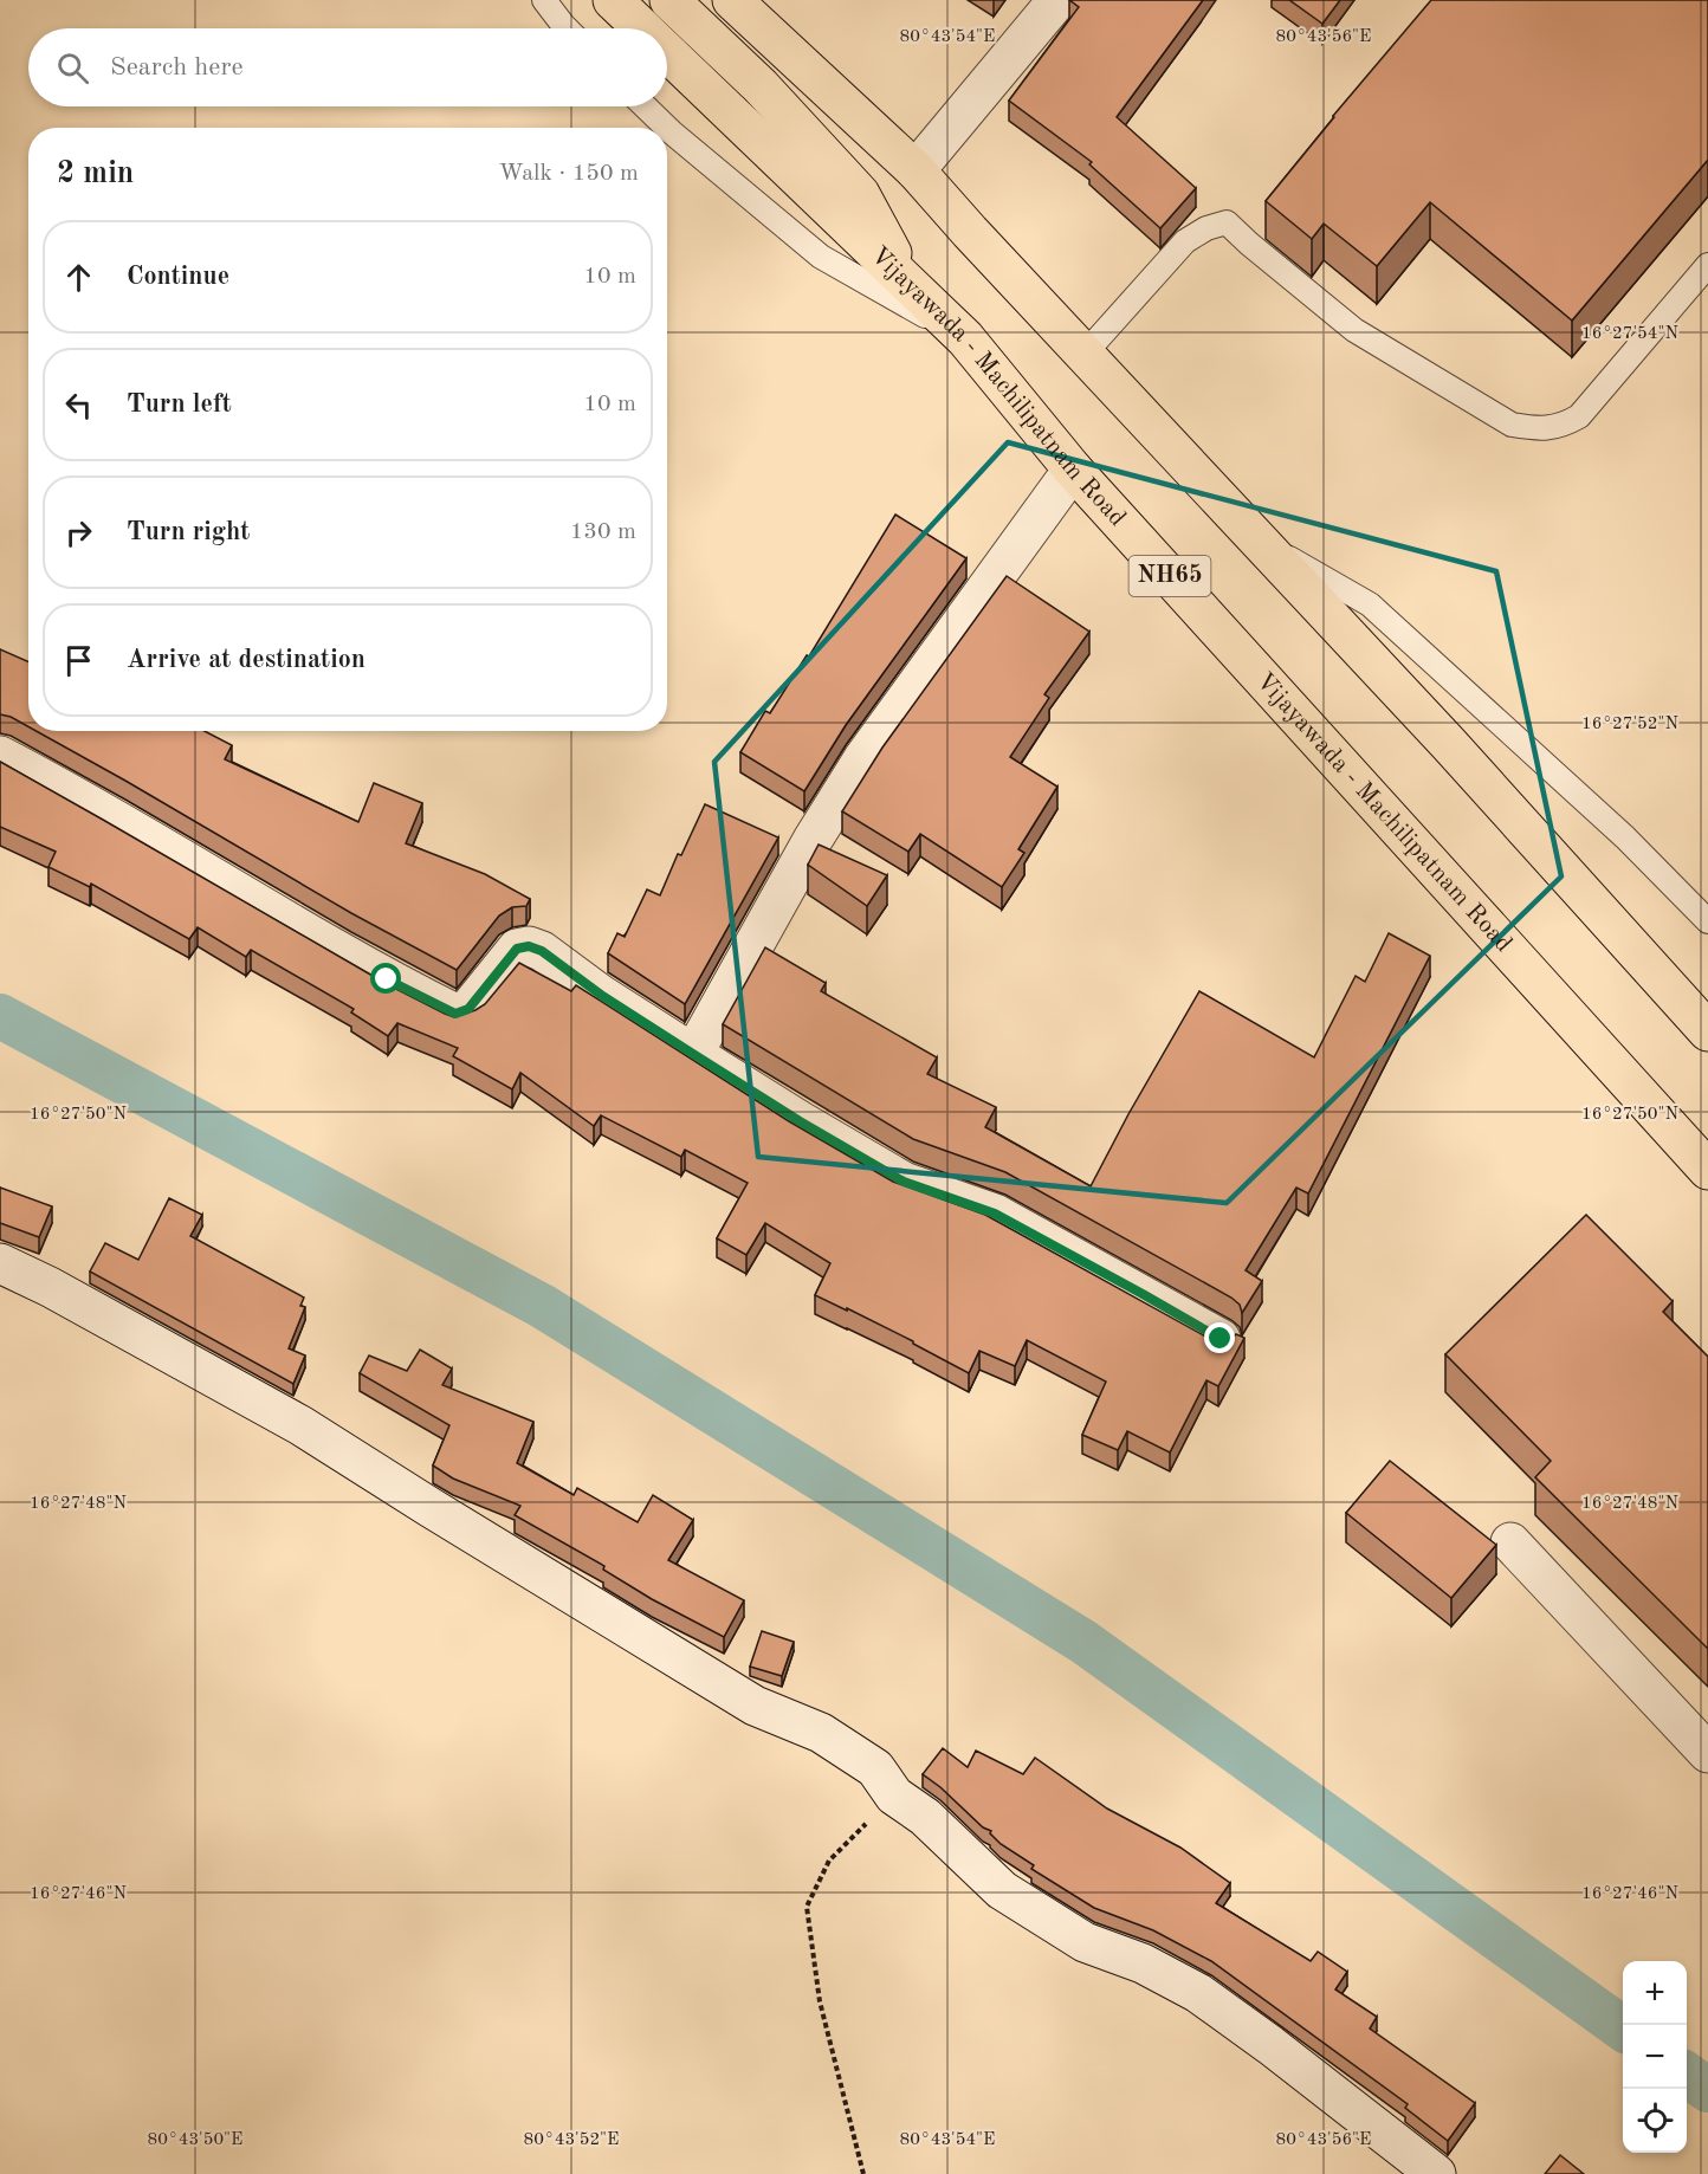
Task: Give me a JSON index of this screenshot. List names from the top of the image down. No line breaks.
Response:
{"streets":{"highway":["Vijayawada - Machilipatnam Road","NH65"]},"page":{"search":"Search here","heading":["2 min","Walk · 150 m"],"list":[["Continue","10 m"],["Turn left","10 m"],["Turn right","130 m"],"Arrive at destination"],"map_buttons":["+","−"]},"coordinates":["80°43'54\"E","80°43'56\"E","16°27'54\"N","16°27'52\"N","16°27'50\"N","16°27'48\"N","16°27'46\"N","80°43'50\"E","80°43'52\"E"]}
